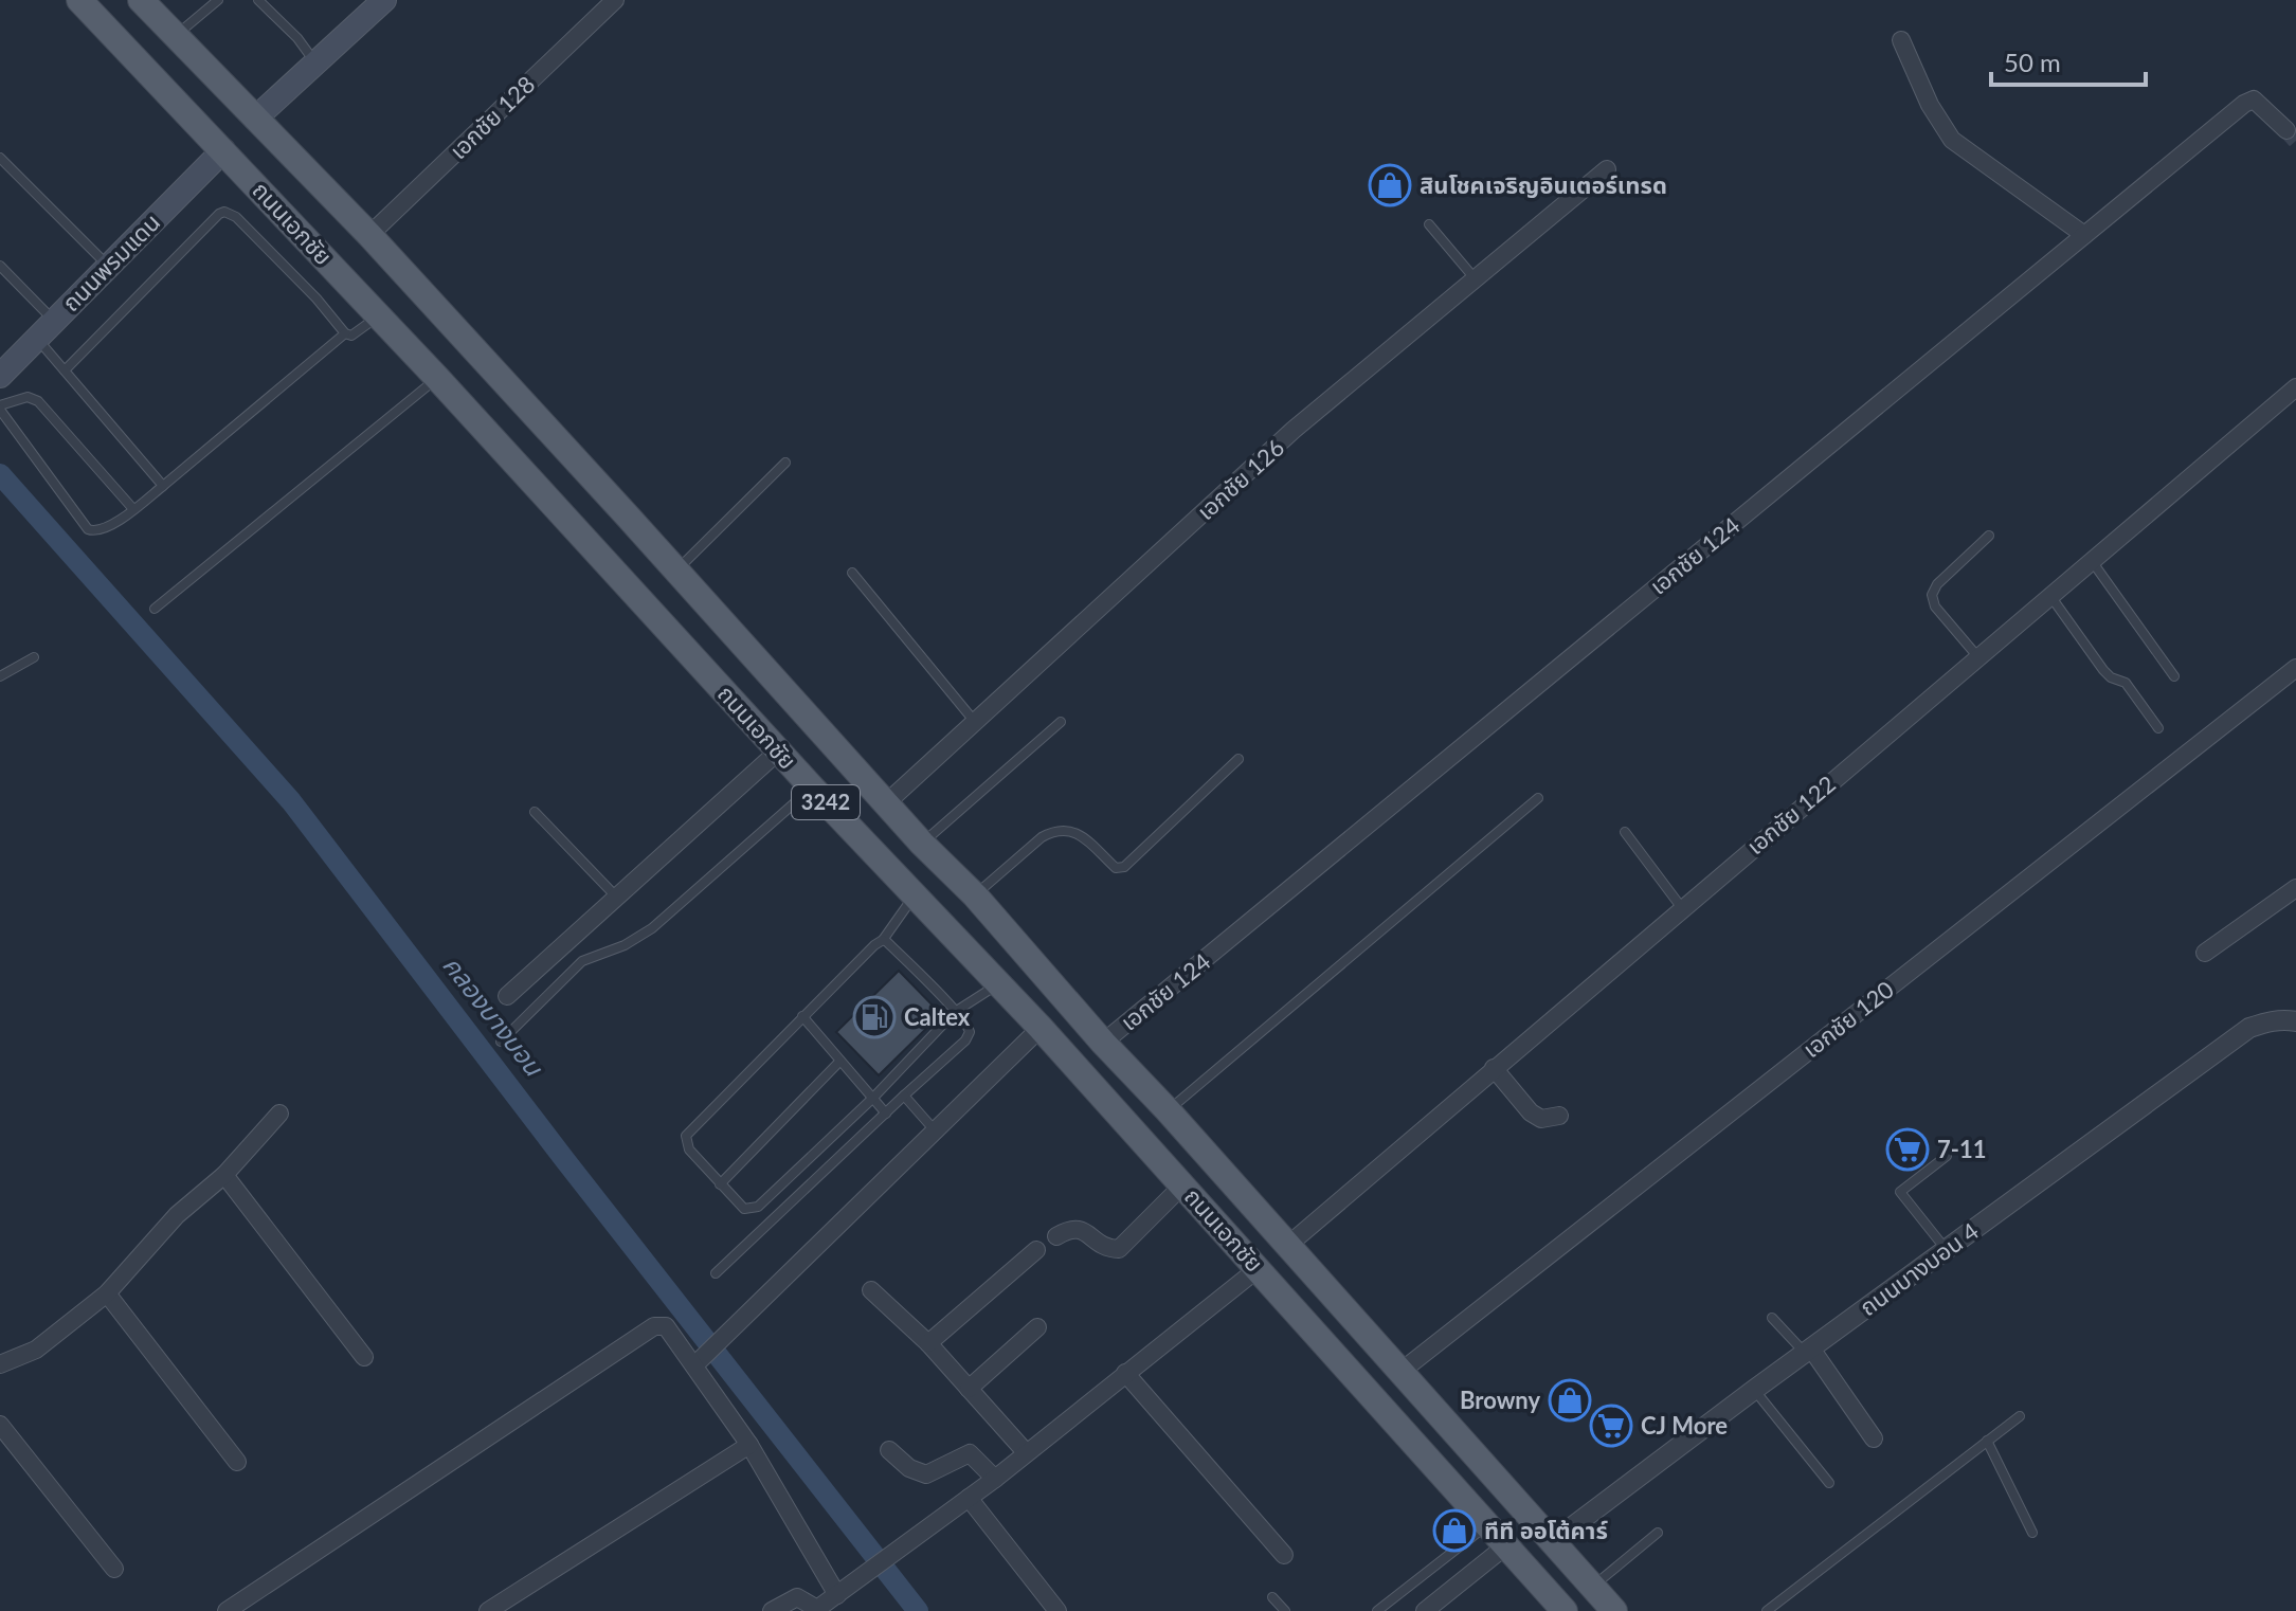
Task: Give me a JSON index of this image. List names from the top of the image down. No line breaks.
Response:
{"streets":{"main road":["ถนนเอกชัย","ถนนพรมแดน","3242"],"street":["เอกชัย 128","เอกชัย 126","เอกชัย 124","เอกชัย 122","เอกชัย 120","ถนนบางบอน 4"]},"crossings":[["เอกชัย 128","ถนนเอกชัย"],["ถนนเอกชัย","ถนนพรมแดน"],["ถนนเอกชัย","เอกชัย 126"],["ถนนเอกชัย","เอกชัย 124"],["ถนนเอกชัย","เอกชัย 122"],["ถนนเอกชัย","เอกชัย 120"],["ถนนเอกชัย","ถนนบางบอน 4"]],"water":["คลองบางบอน"],"places":{"shop":["สินโชคเจริญอินเตอร์เทรด","Browny","ทีที ออโต้คาร์"],"fuel station":["Caltex"],"supermarket":["7-11","CJ More"]},"scale_bar":"50 m"}
